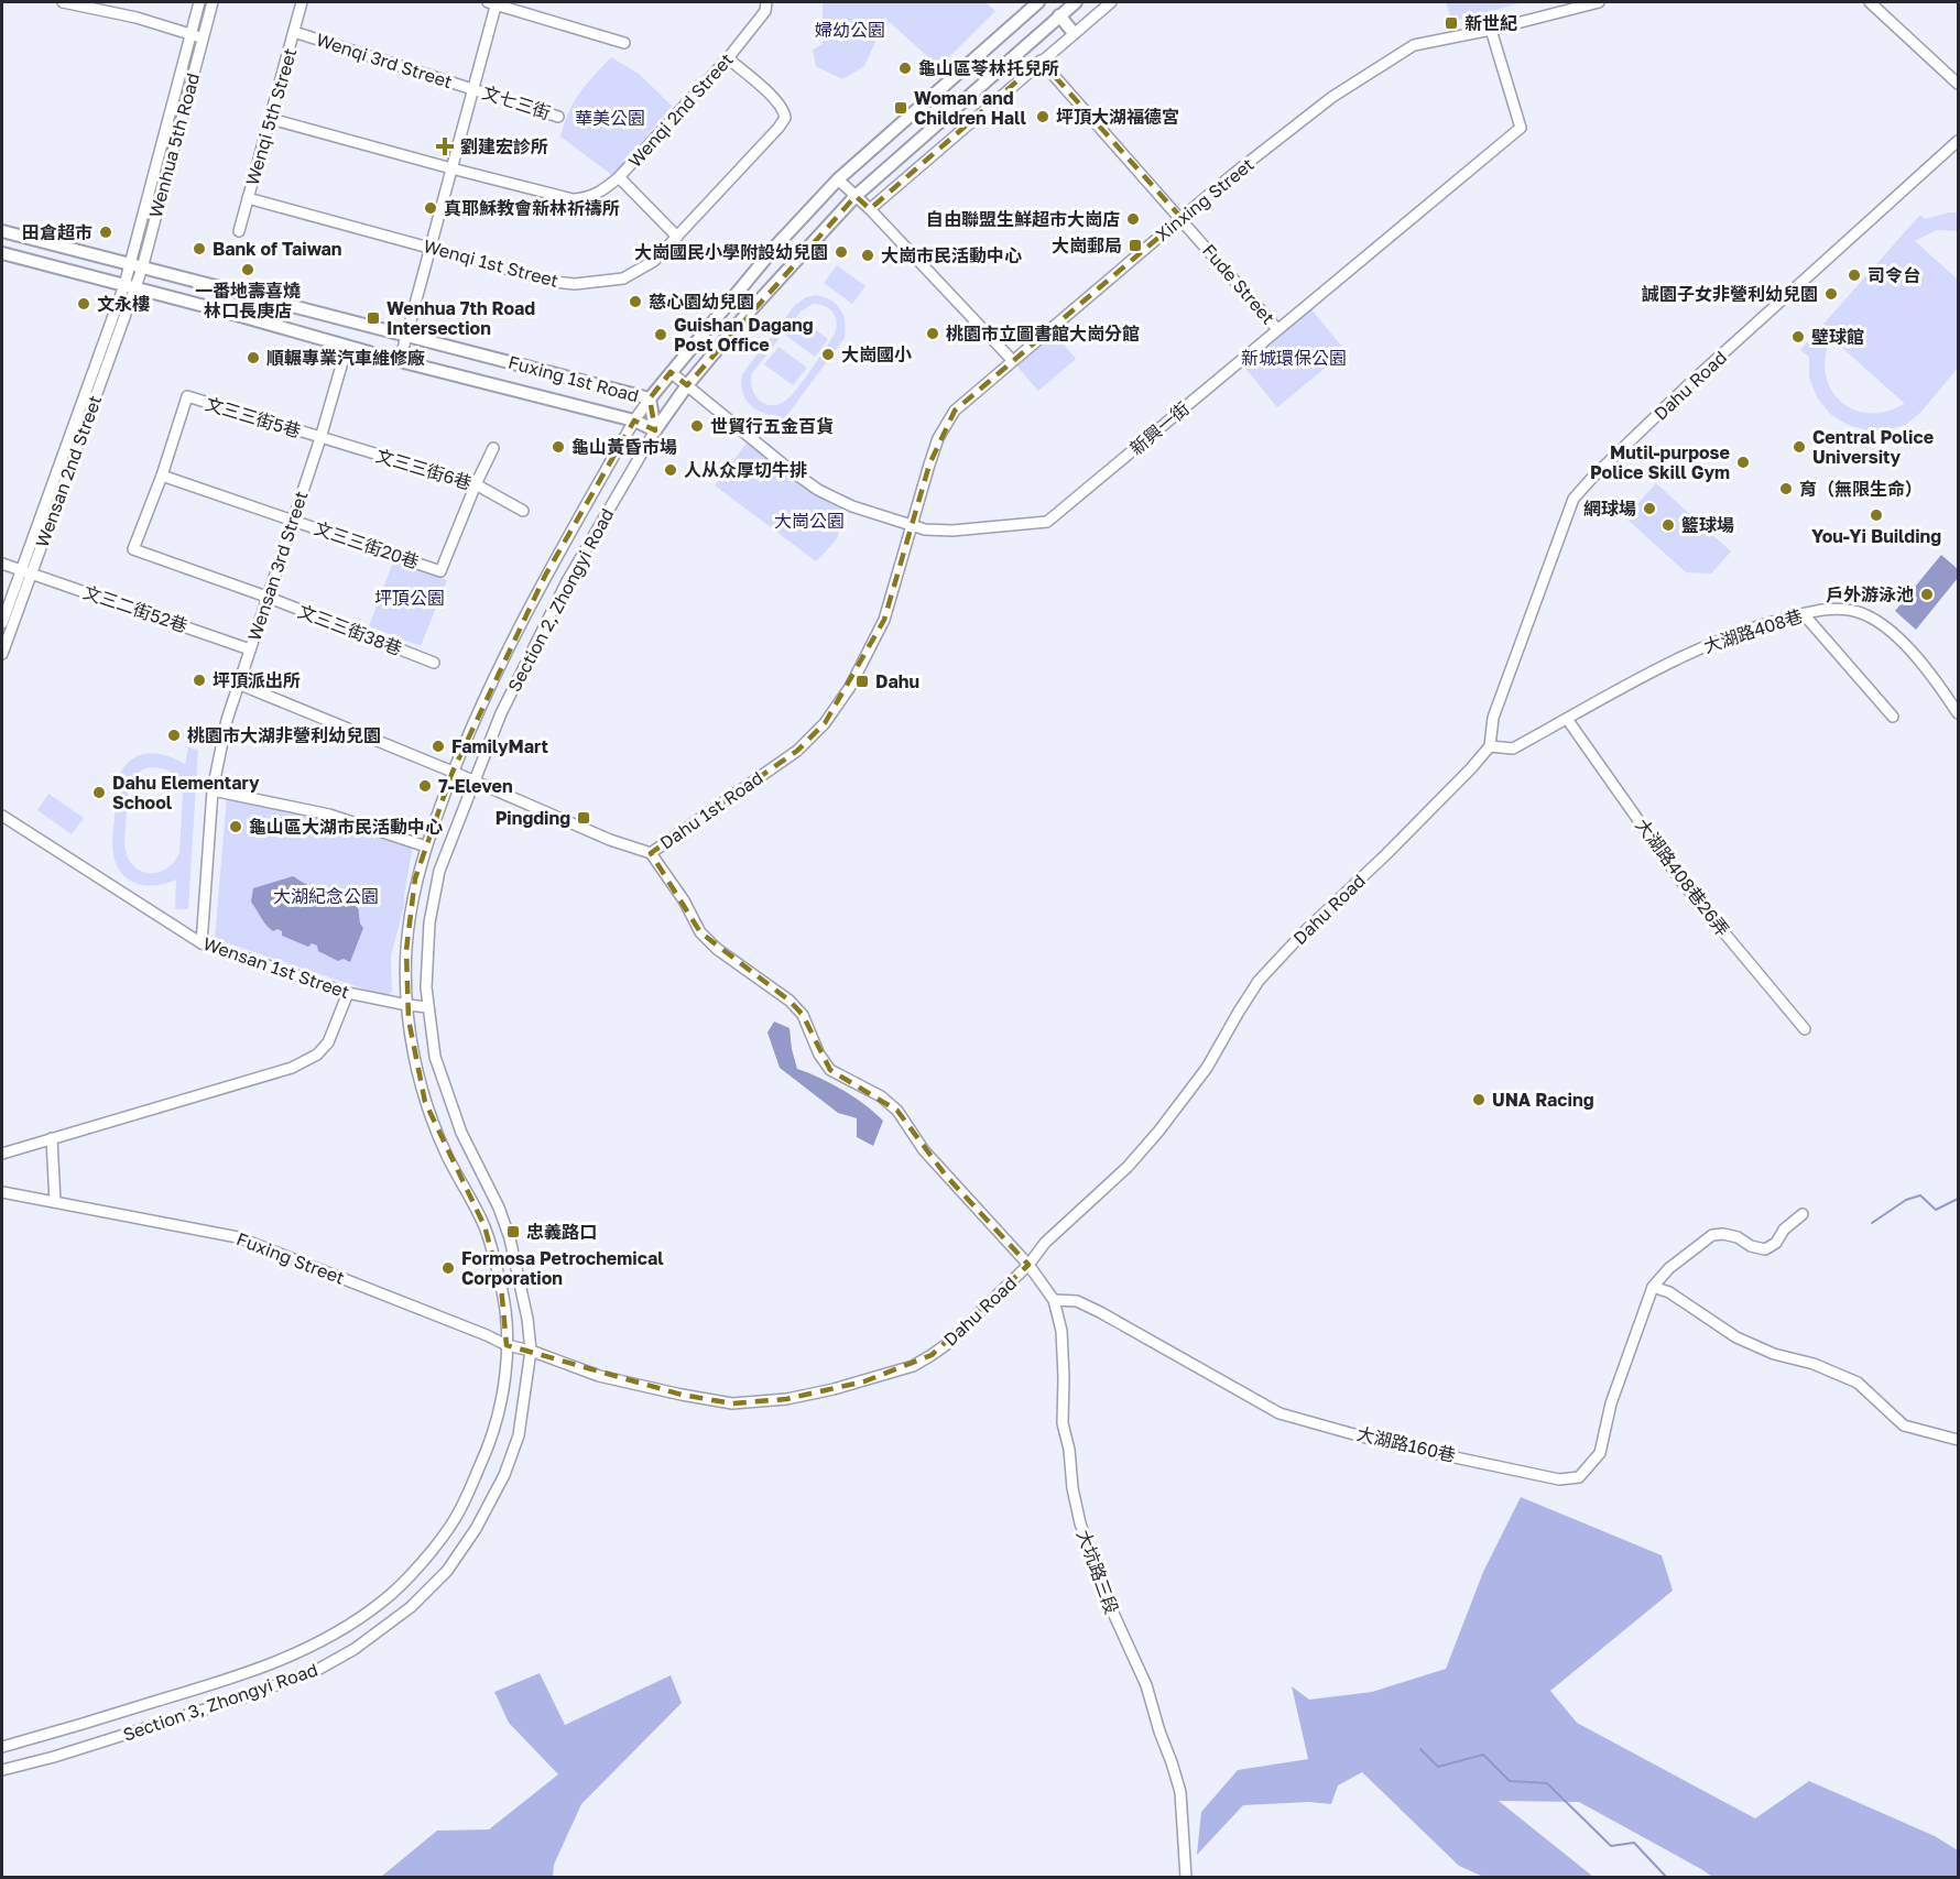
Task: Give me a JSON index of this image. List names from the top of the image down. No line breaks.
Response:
{"streets":{"main road":["Fuxing 1st Road","Section 2, Zhongyi Road"],"street":["Wenqi 3rd Street","文七三街","Wenqi 2nd Street","Wenqi 5th Street","Wenhua 5th Road","Xinxing Street","Wenqi 1st Street","Fude Street","Dahu Road","文三三街5巷","新興一街","文三三街6巷","Wensan 2nd Street","文三三街20巷","Wensan 3rd Street","文三二街52巷","文三三街38巷","大湖路408巷","Dahu 1st Road","大湖路408巷26弄","Wensan 1st Street","Fuxing Street","大湖路160巷","大坑路三段","Section 3, Zhongyi Road"]},"crossings":[["Wenqi 3rd Street","文七三街"],["Wenqi 3rd Street","Wenqi 5th Street"],["Wenqi 2nd Street","Wenqi 5th Street"],["Wenqi 2nd Street","Wenqi 1st Street"],["Wenqi 5th Street","Wenqi 1st Street"],["Wenhua 5th Road","Fuxing 1st Road"],["Wenhua 5th Road","Wensan 2nd Street"],["Xinxing Street","Fude Street"],["Xinxing Street","新興一街"],["Xinxing Street","Dahu 1st Road"],["Fude Street","新興一街"],["Fuxing 1st Road","Wensan 2nd Street"],["Fuxing 1st Road","Wensan 3rd Street"],["Fuxing 1st Road","Section 2, Zhongyi Road"],["Dahu Road","Section 2, Zhongyi Road"],["Dahu Road","大湖路408巷"],["Dahu Road","Fuxing Street"],["Dahu Road","大坑路三段"],["Dahu Road","Section 3, Zhongyi Road"],["文三三街5巷","文三三街6巷"],["文三三街5巷","文三三街20巷"],["文三三街5巷","Wensan 3rd Street"],["文三三街5巷","文三三街38巷"],["新興一街","Section 2, Zhongyi Road"],["新興一街","Dahu 1st Road"],["文三三街6巷","文三三街20巷"],["文三三街6巷","Wensan 3rd Street"],["Wensan 2nd Street","文三二街52巷"],["文三三街20巷","Wensan 3rd Street"],["文三三街20巷","文三三街38巷"],["Wensan 3rd Street","文三二街52巷"],["Wensan 3rd Street","文三三街38巷"],["Wensan 3rd Street","Dahu 1st Road"],["Wensan 3rd Street","Wensan 1st Street"],["Section 2, Zhongyi Road","Dahu 1st Road"],["Section 2, Zhongyi Road","Wensan 1st Street"],["Section 2, Zhongyi Road","Fuxing Street"],["Section 2, Zhongyi Road","Section 3, Zhongyi Road"],["大湖路408巷","大湖路408巷26弄"],["Dahu 1st Road","大坑路三段"],["Fuxing Street","Section 3, Zhongyi Road"],["大湖路160巷","大坑路三段"]],"parks":["婦幼公園","華美公園","新城環保公園","大崗公園","坪頂公園","大湖紀念公園"],"places":{"transit":["新世紀","Woman and Children Hall","大崗郵局","Wenhua 7th Road Intersection","Dahu","Pingding","忠義路口"],"other":["龜山區苓林托兒所","坪頂大湖福德宮","真耶穌教會新林祈禱所","自由聯盟生鮮超市大崗店","田倉超市","Bank of Taiwan","大崗國民小學附設幼兒園","大崗市民活動中心","一番地壽喜燒 林口長庚店","司令台","誠園子女非營利幼兒園","慈心園幼兒園","文永樓","桃園市立圖書館大崗分館","Guishan Dagang Post Office","壁球館","大崗國小","順輾專業汽車維修廠","世貿行五金百貨","龜山黃昏市場","Central Police University","Mutil-purpose Police Skill Gym","人从众厚切牛排","育（無限生命）","網球場","You-Yi Building","籃球場","戶外游泳池","坪頂派出所","桃園市大湖非營利幼兒園","FamilyMart","7-Eleven","Dahu Elementary School","龜山區大湖市民活動中心","UNA Racing","Formosa Petrochemical Corporation"],"health":["劉建宏診所"]}}
